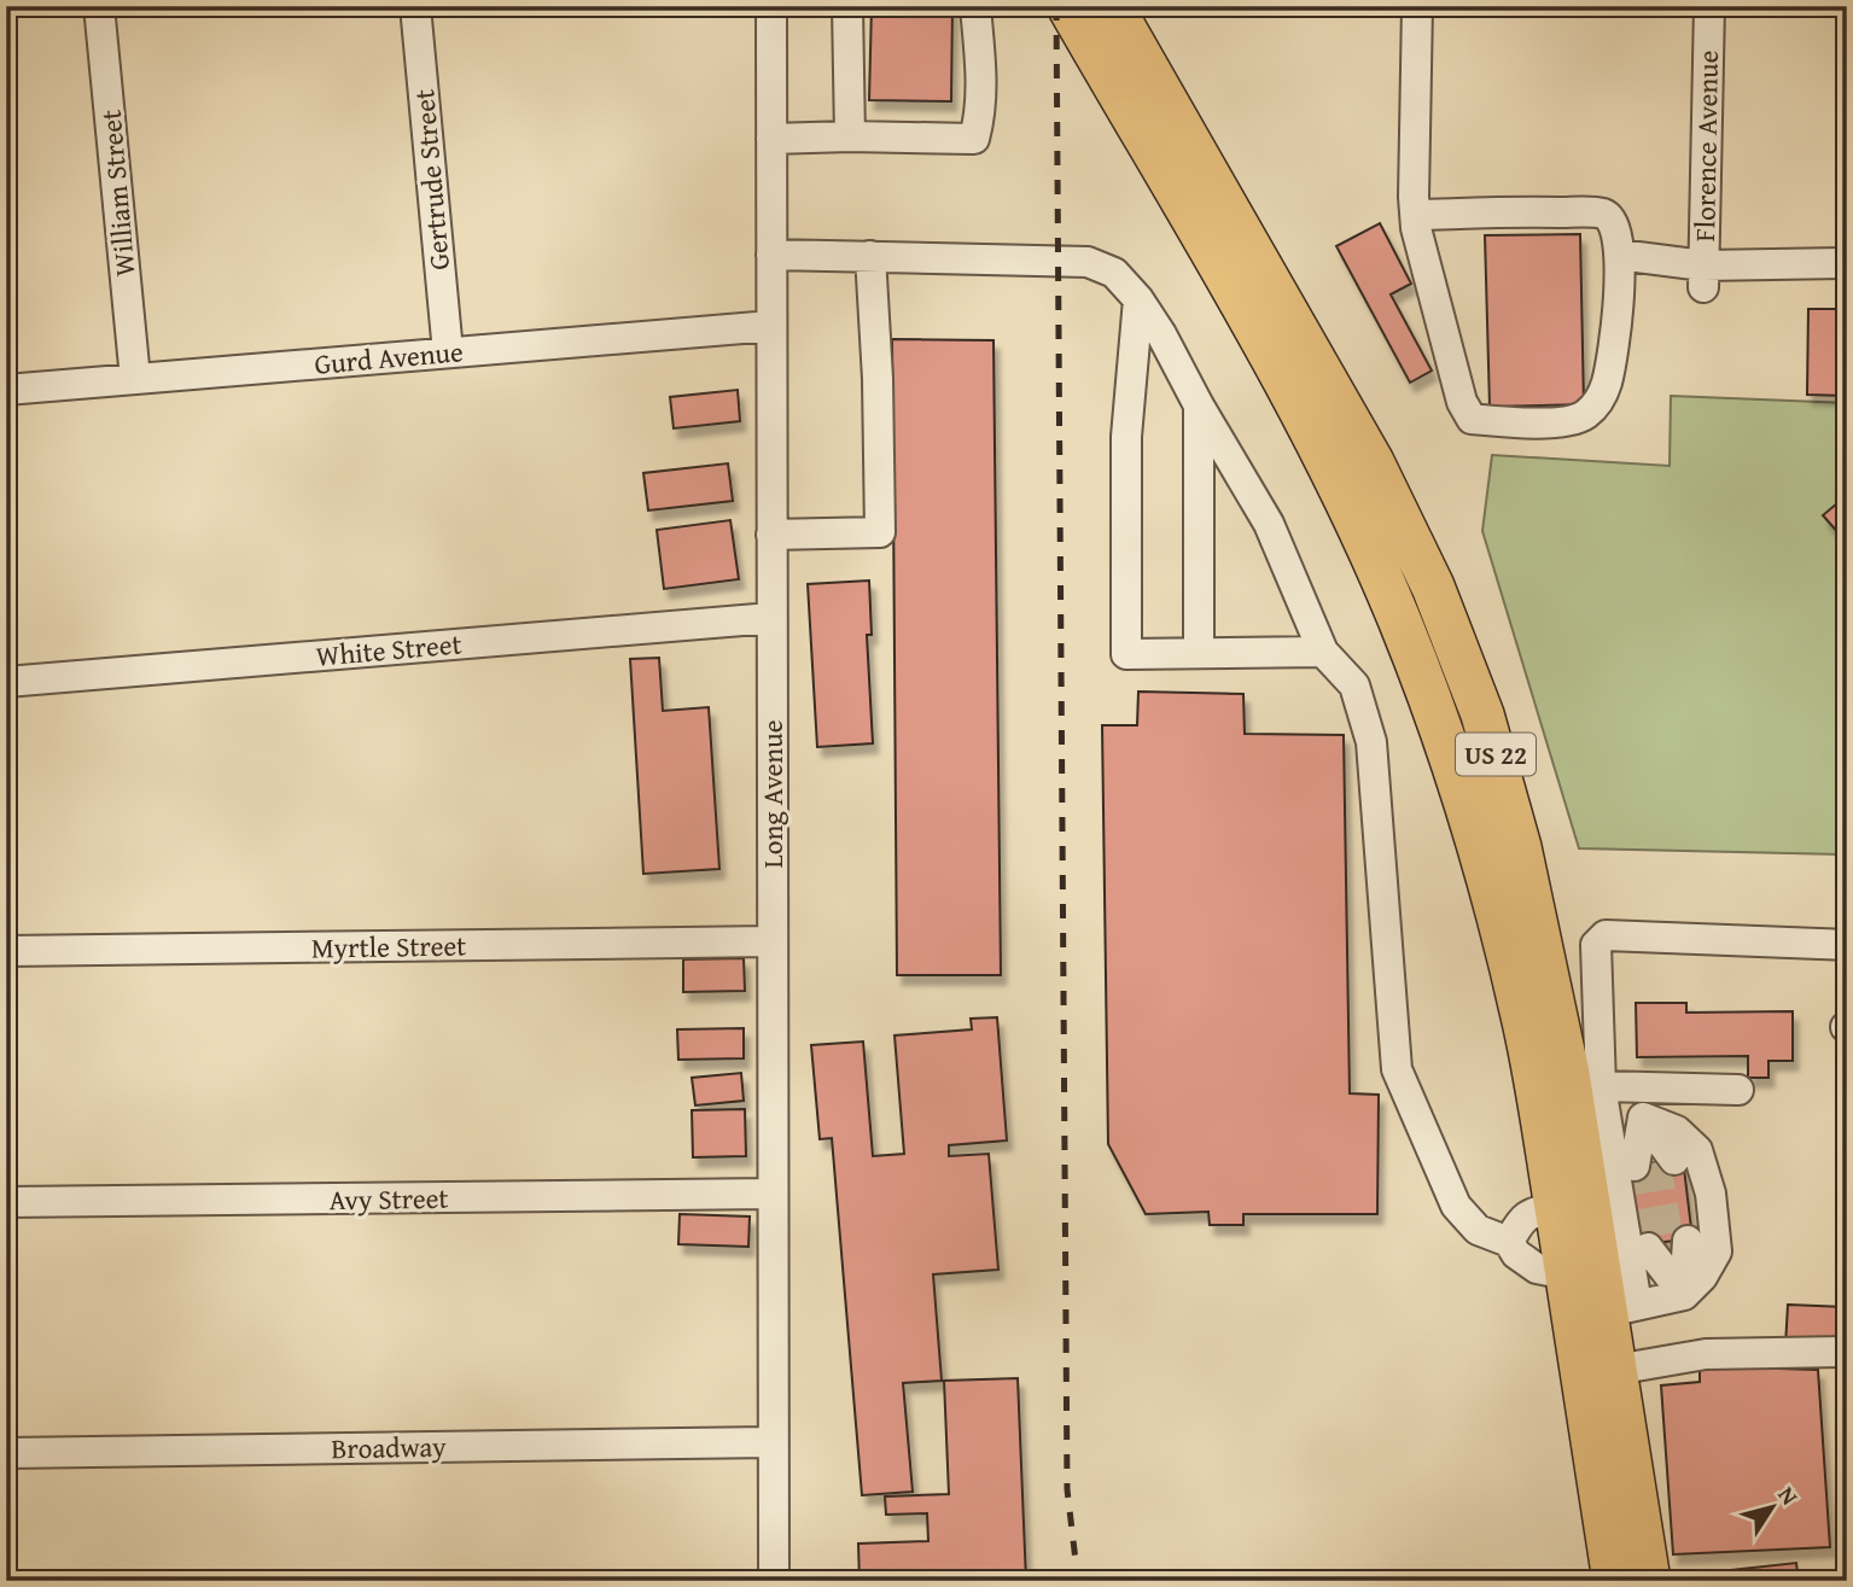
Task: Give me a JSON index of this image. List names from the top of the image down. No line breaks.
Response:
{"streets":{"highway":["US 22"],"street":["Florence Avenue","Gertrude Street","William Street","Gurd Avenue","White Street","Long Avenue","Myrtle Street","Avy Street","Broadway"]},"crossings":[["Gertrude Street","Gurd Avenue"],["William Street","Gurd Avenue"],["Gurd Avenue","Long Avenue"],["White Street","Long Avenue"],["Long Avenue","Myrtle Street"],["Long Avenue","Avy Street"],["Long Avenue","Broadway"]],"north":"top right"}
